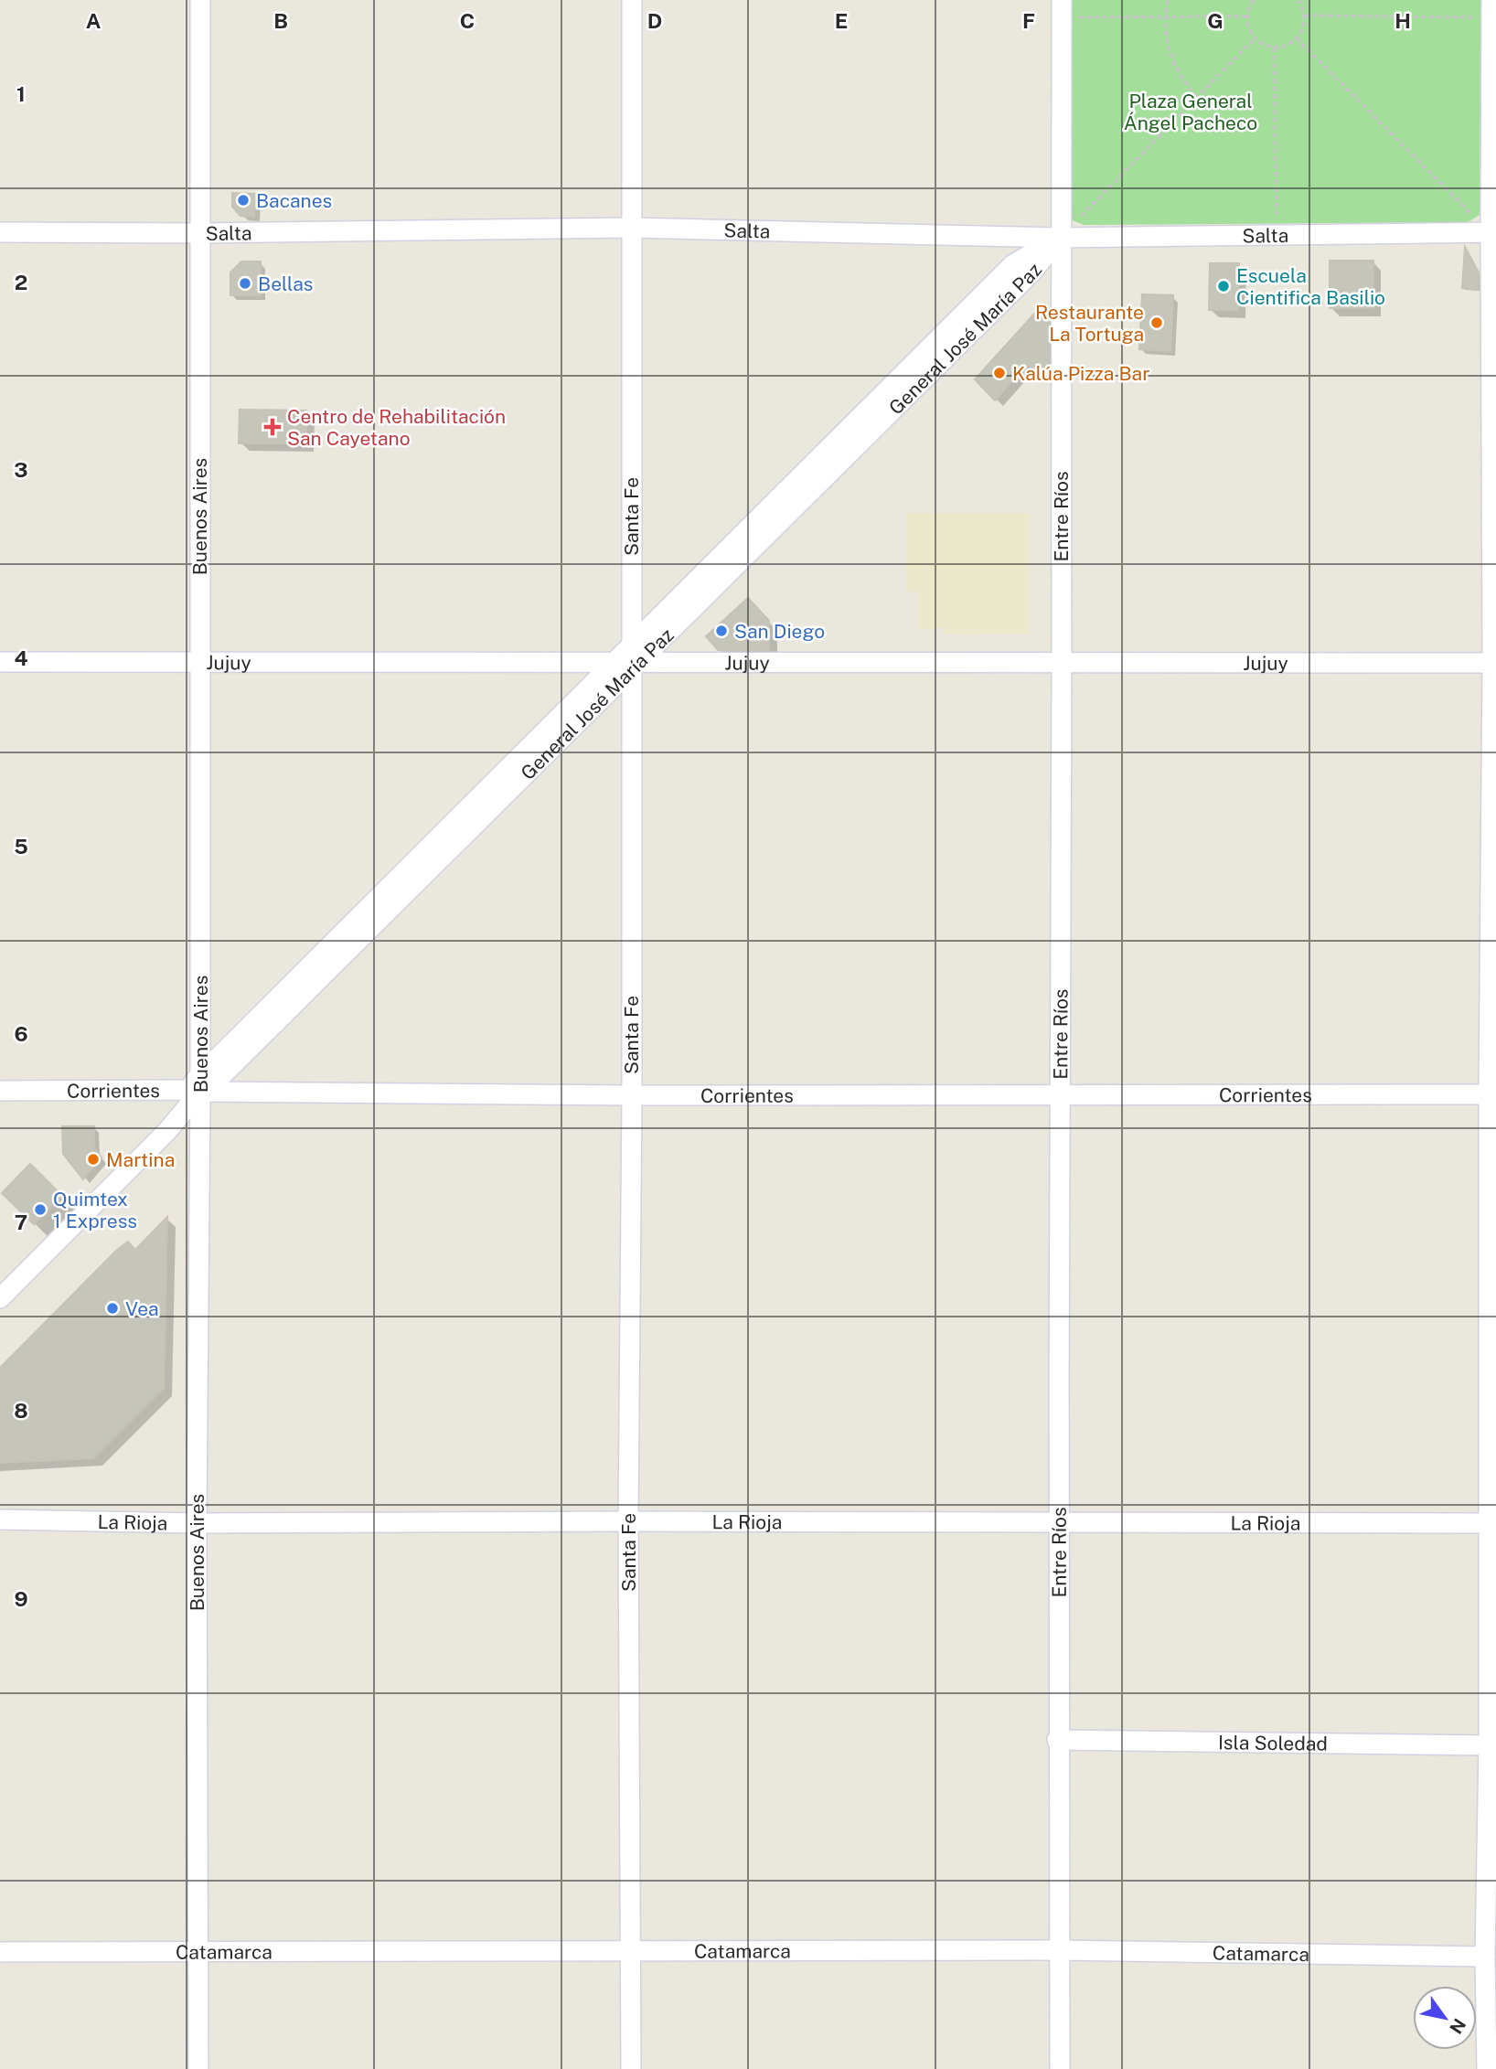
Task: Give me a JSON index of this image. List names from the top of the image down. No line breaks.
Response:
{"streets":{"street":["Salta","General José María Paz","Buenos Aires","Santa Fe","Entre Ríos","Jujuy","Corrientes","La Rioja","Isla Soledad","Catamarca"]},"crossings":[["Salta","General José María Paz"],["Salta","Buenos Aires"],["Salta","Santa Fe"],["Salta","Entre Ríos"],["General José María Paz","Buenos Aires"],["General José María Paz","Santa Fe"],["General José María Paz","Entre Ríos"],["General José María Paz","Jujuy"],["General José María Paz","Corrientes"],["Buenos Aires","Jujuy"],["Buenos Aires","Corrientes"],["Buenos Aires","La Rioja"],["Buenos Aires","Catamarca"],["Santa Fe","Jujuy"],["Santa Fe","Corrientes"],["Santa Fe","La Rioja"],["Santa Fe","Catamarca"],["Entre Ríos","Jujuy"],["Entre Ríos","Corrientes"],["Entre Ríos","La Rioja"],["Entre Ríos","Isla Soledad"],["Entre Ríos","Catamarca"]],"parks":["Plaza General Ángel Pacheco"],"places":{"other":["Bacanes","Bellas","Escuela Cientifica Basilio","Restaurante La Tortuga","Kalúa Pizza Bar","San Diego","Martina","Quimtex 1 Express","Vea"],"health":["Centro de Rehabilitación San Cayetano"]},"north":"bottom right","grid":{"columns":["A","B","C","D","E","F","G","H"],"rows":["1","2","3","4","5","6","7","8","9"]}}
